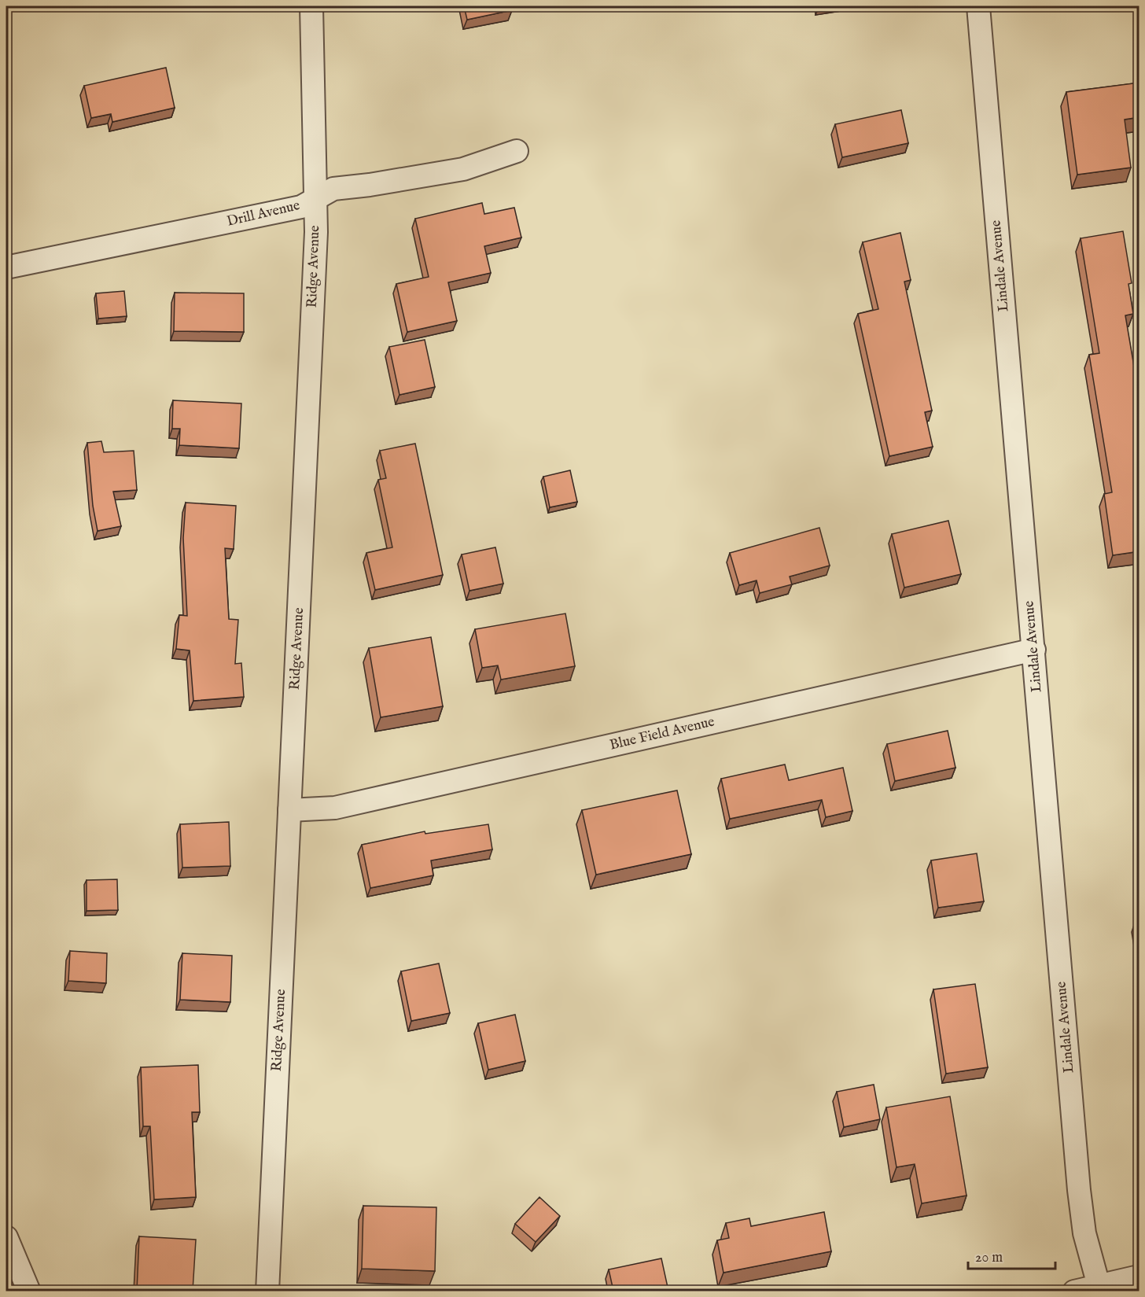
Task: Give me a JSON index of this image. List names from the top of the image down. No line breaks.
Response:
{"streets":{"street":["Drill Avenue","Lindale Avenue","Ridge Avenue","Blue Field Avenue"]},"crossings":[["Drill Avenue","Ridge Avenue"],["Lindale Avenue","Blue Field Avenue"],["Ridge Avenue","Blue Field Avenue"]],"scale_bar":"20 m"}
